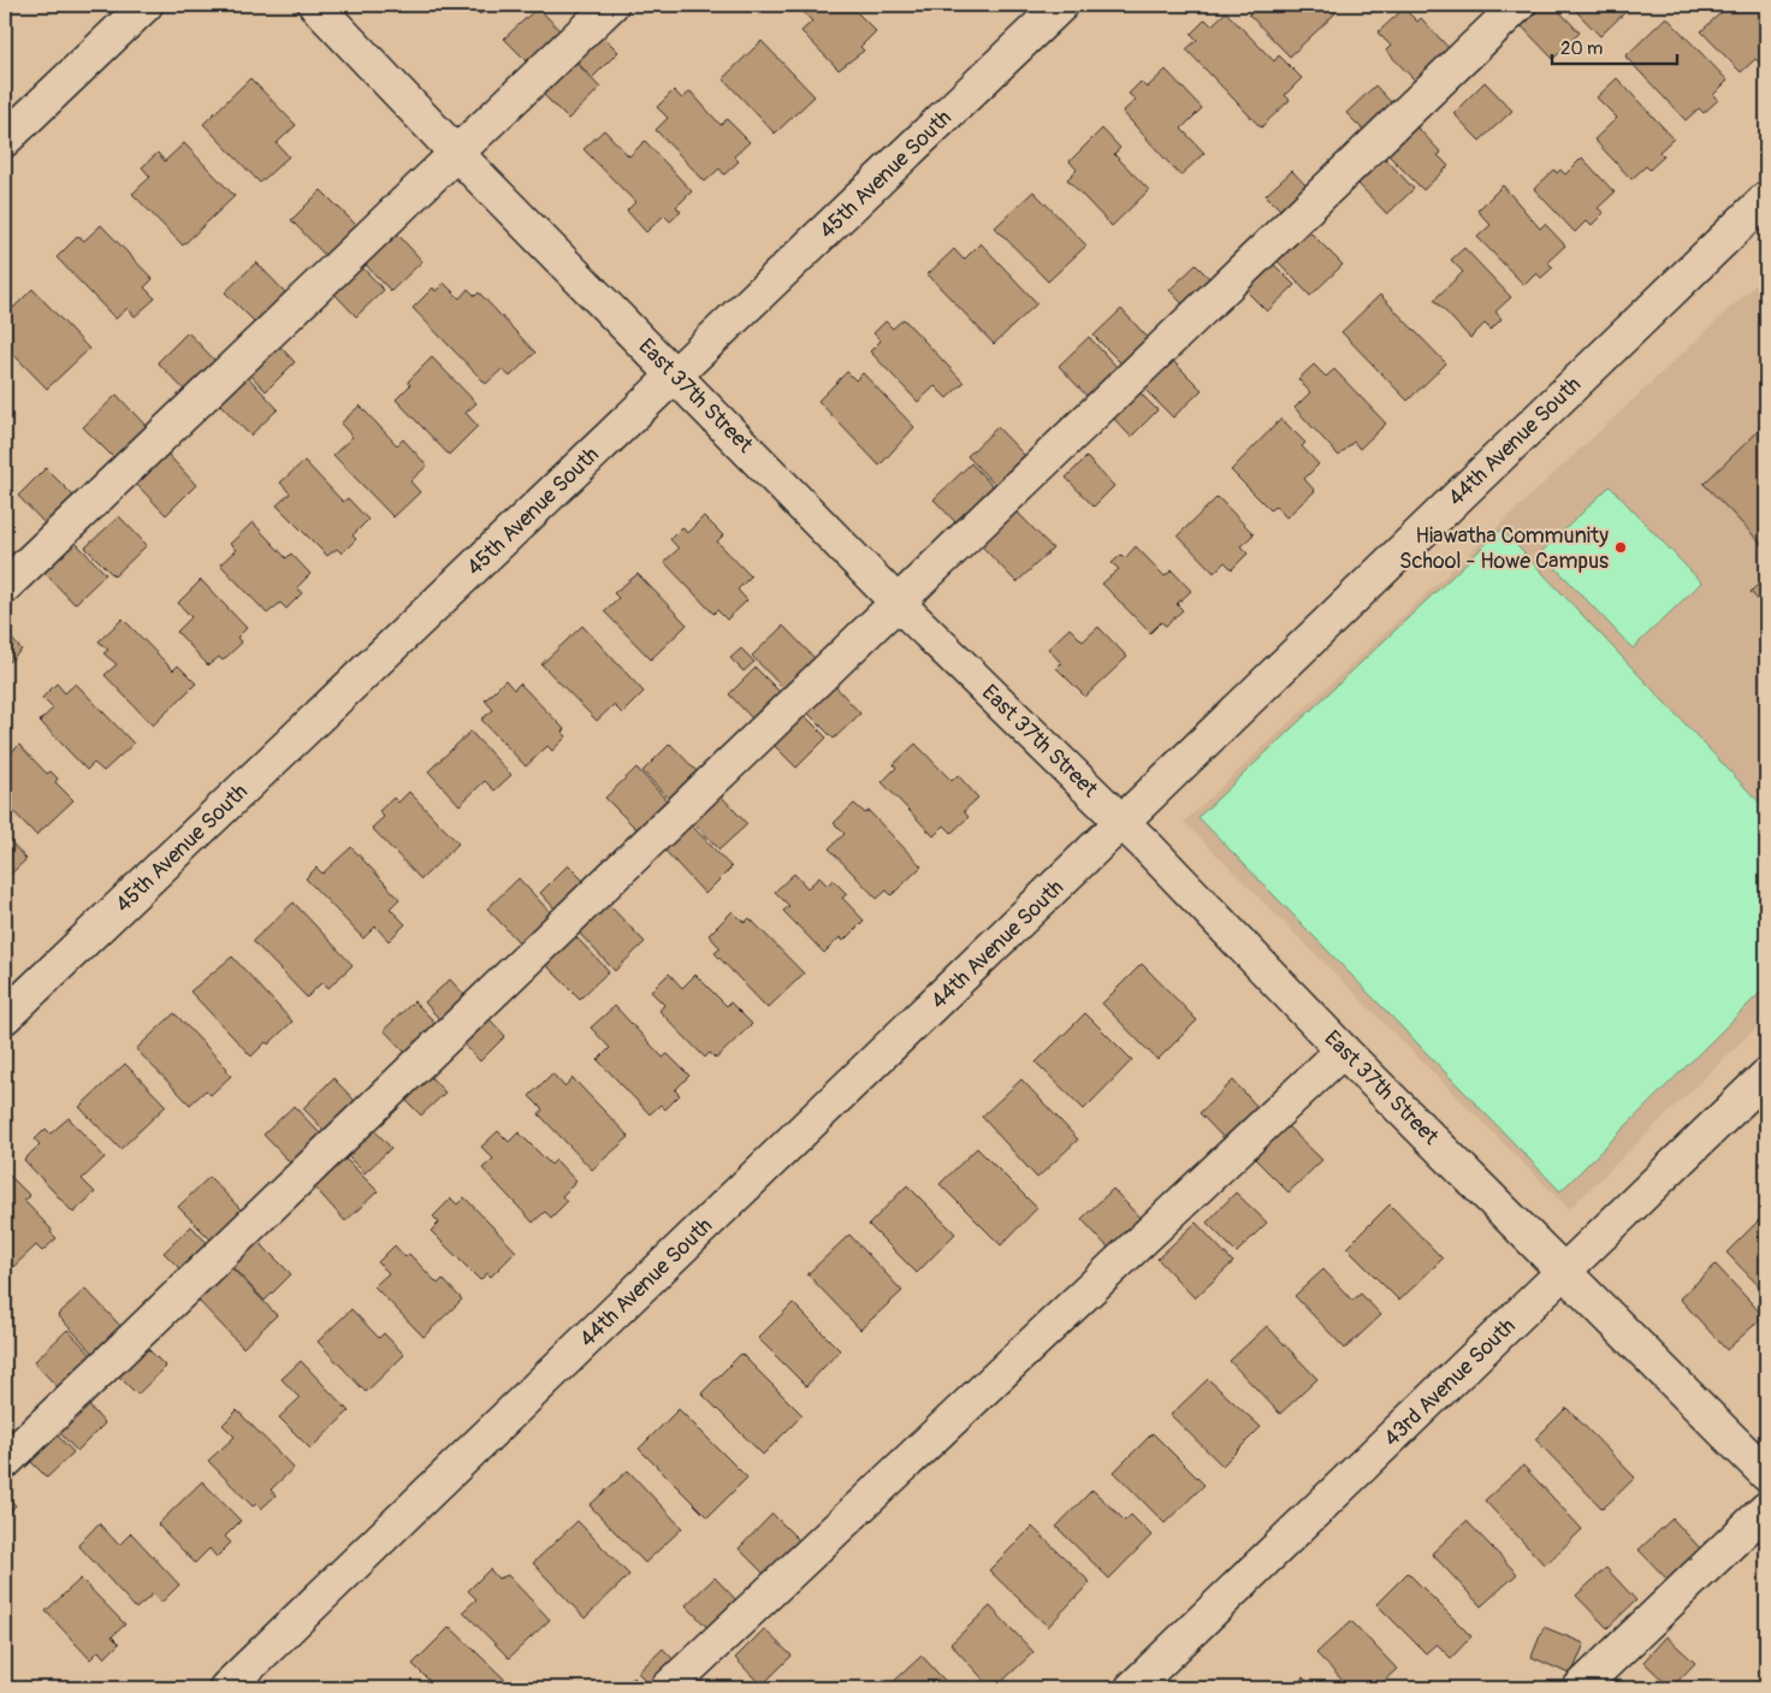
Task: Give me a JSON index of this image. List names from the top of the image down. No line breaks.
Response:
{"streets":{"street":["45th Avenue South","East 37th Street","44th Avenue South","43rd Avenue South"]},"crossings":[["45th Avenue South","East 37th Street"],["East 37th Street","44th Avenue South"],["East 37th Street","43rd Avenue South"]],"places":["Hiawatha Community School - Howe Campus"],"scale_bar":"20 m"}
